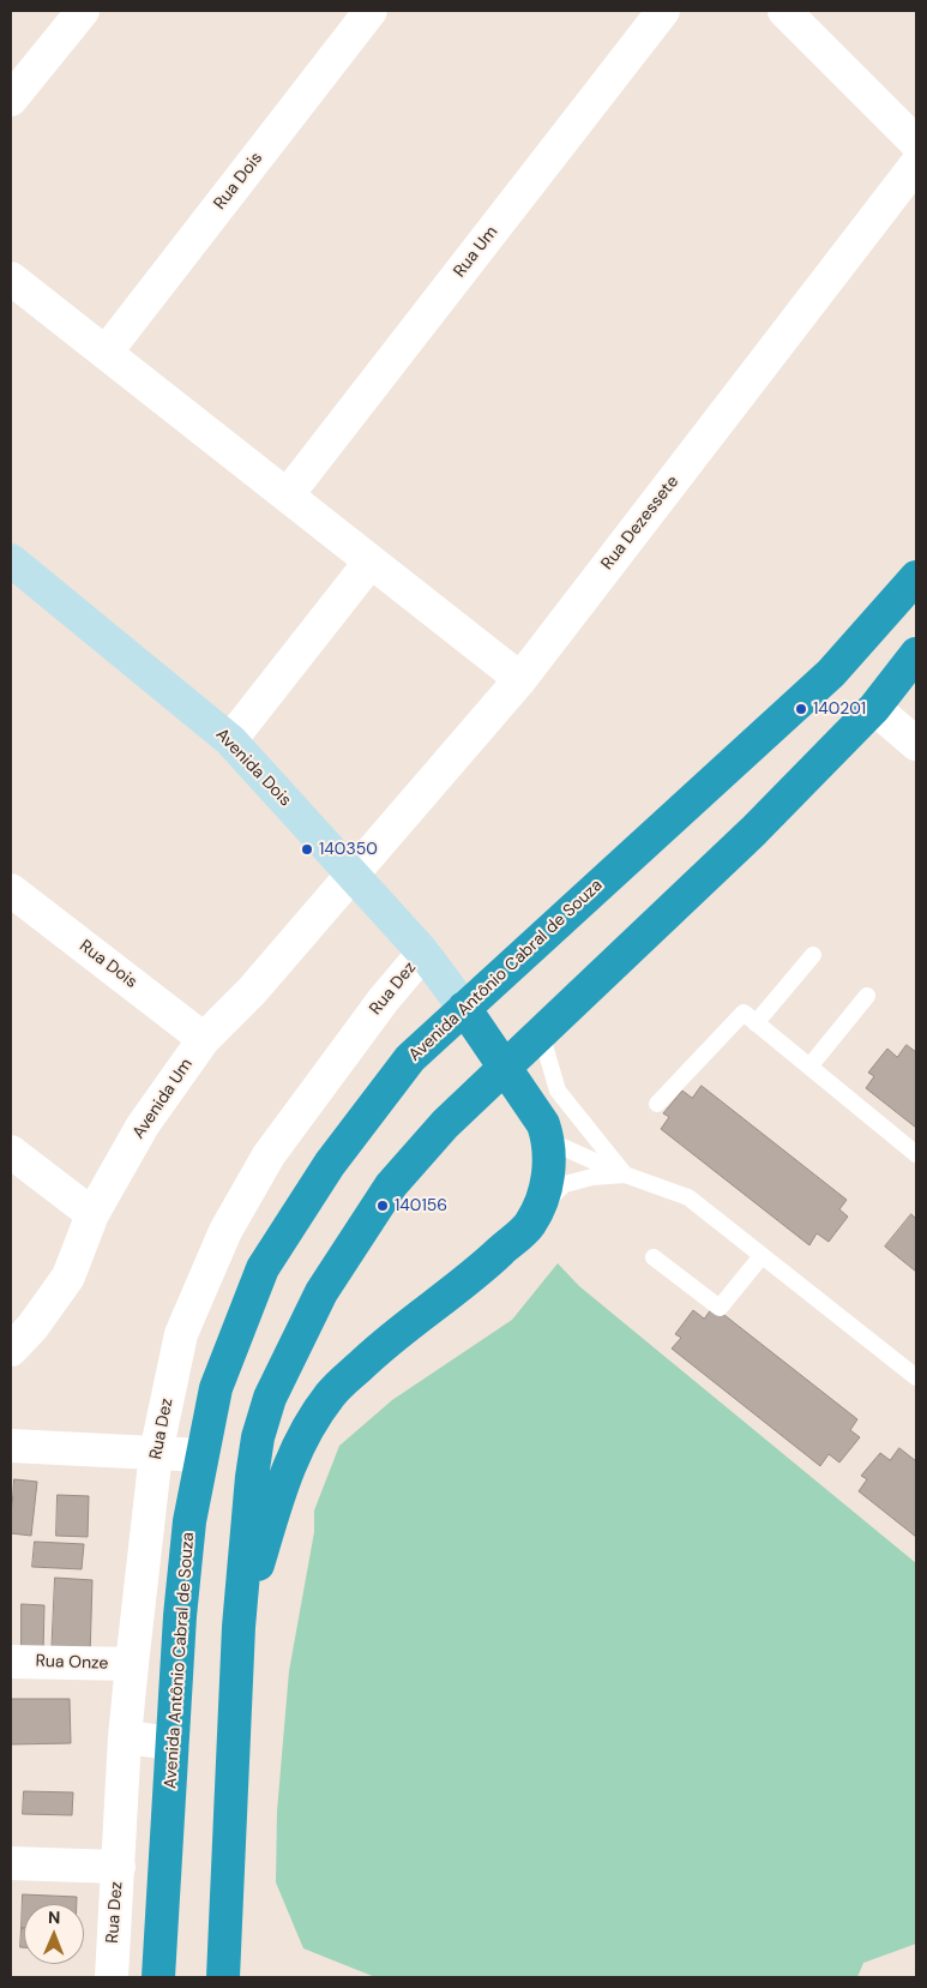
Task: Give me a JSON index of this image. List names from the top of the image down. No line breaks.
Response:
{"streets":{"highway":["Avenida Antônio Cabral de Souza"],"street":["Rua Dois","Rua Um","Rua Dezessete","Avenida Dois","Rua Dez","Avenida Um","Rua Onze"]},"crossings":[["Rua Dois","Avenida Um"],["Rua Dezessete","Avenida Dois"],["Rua Dezessete","Avenida Um"],["Avenida Dois","Avenida Antônio Cabral de Souza"],["Avenida Dois","Rua Dez"],["Avenida Dois","Avenida Um"],["Rua Dez","Rua Onze"]],"places":["140201","140350","140156"],"north":"top"}
